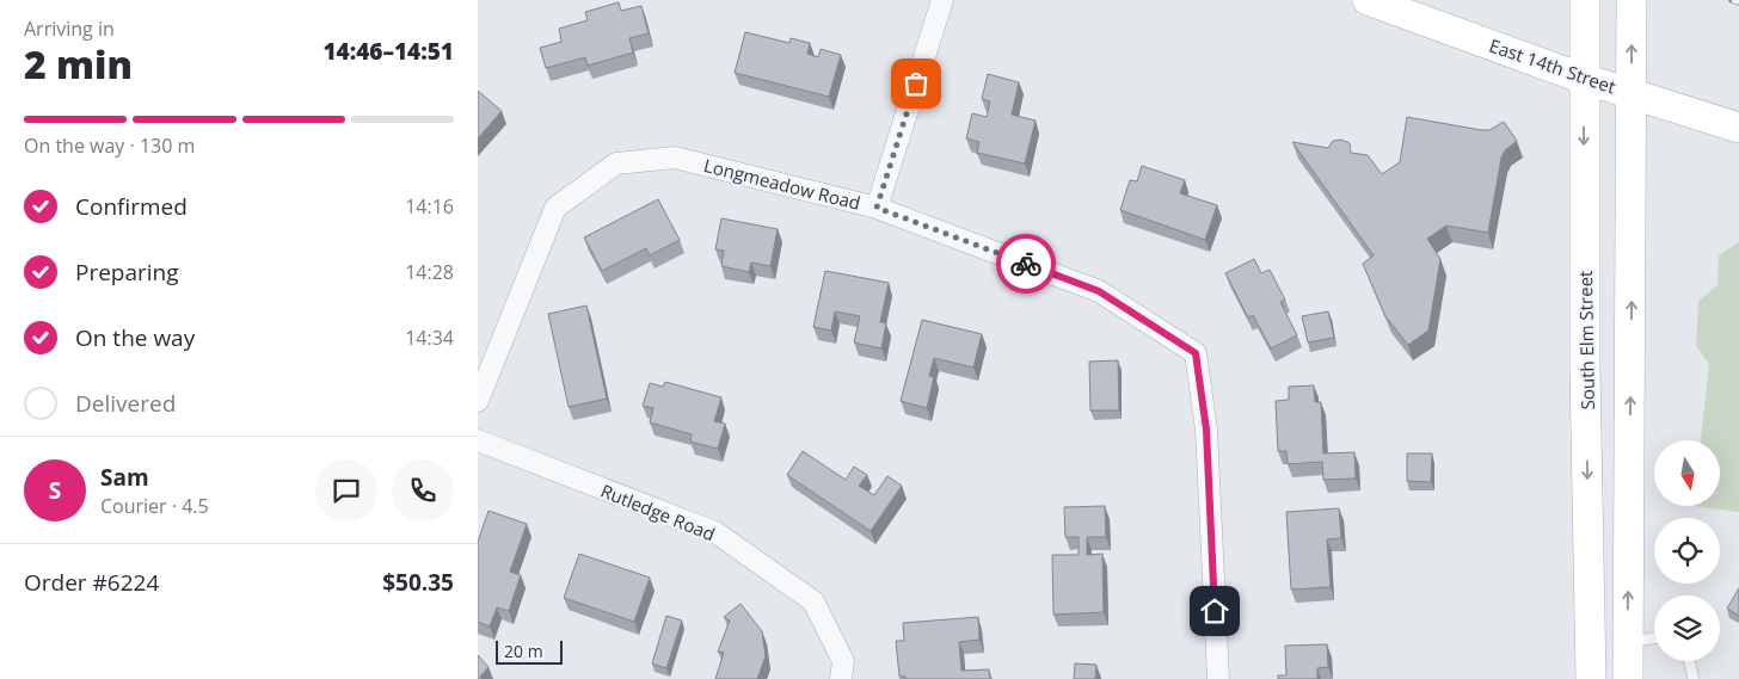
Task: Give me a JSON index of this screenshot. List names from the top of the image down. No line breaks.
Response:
{"streets":{"street":["East 14th Street","Longmeadow Road","South Elm Street","Rutledge Road"]},"crossings":[["East 14th Street","South Elm Street"]],"scale_bar":"20 m","north":"bottom","page":{"heading":["2 min","Arriving in","14:46–14:51"],"panel":["Sam","Courier · 4.5","Order #6224","$50.35"],"bar":"On the way · 130 m","list":[["Confirmed","14:16"],["Preparing","14:28"],["On the way","14:34"],"Delivered"],"round":"S","scale":"20 m"}}
